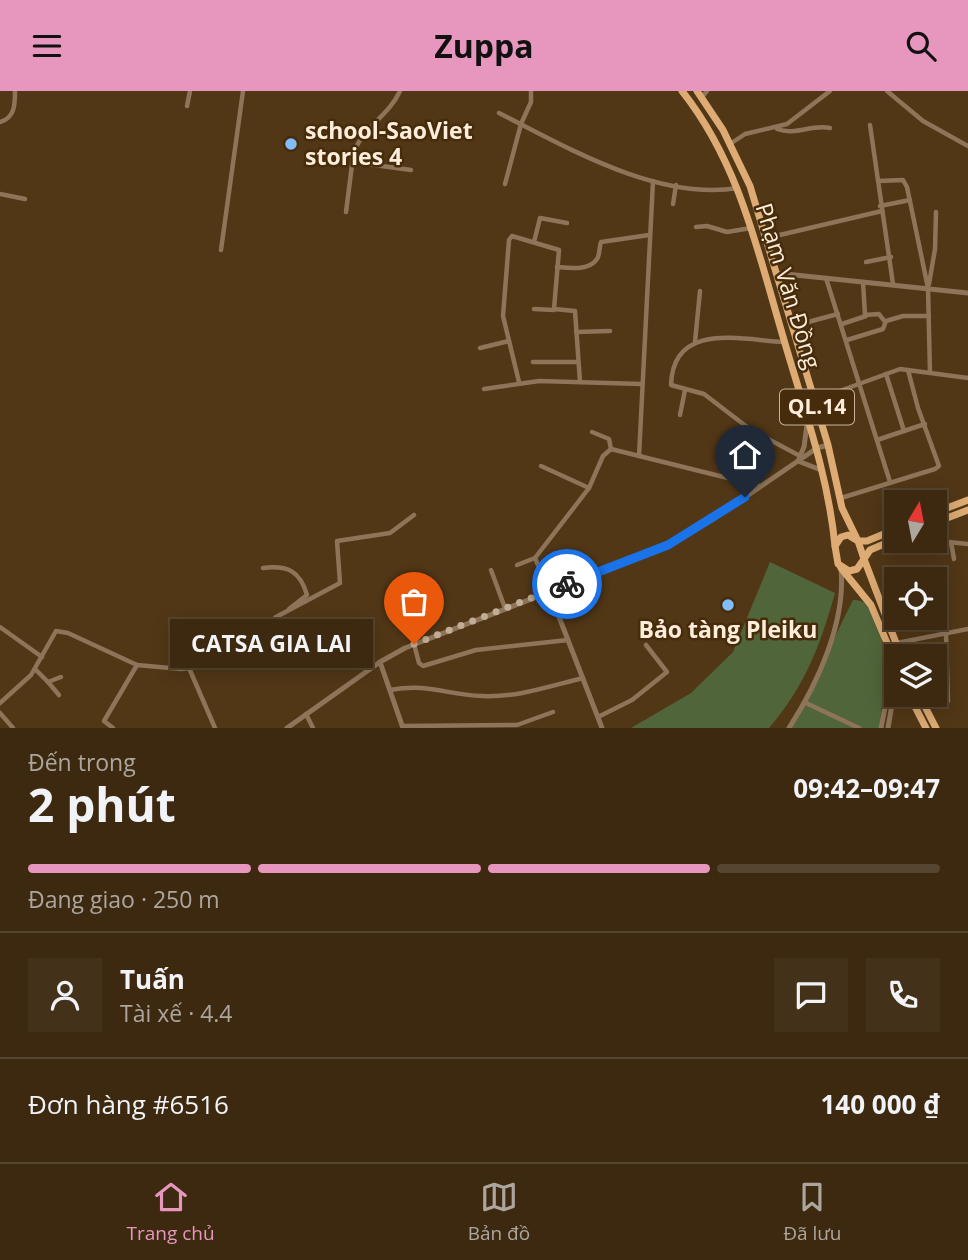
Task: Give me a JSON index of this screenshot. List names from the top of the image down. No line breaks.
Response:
{"streets":{"main road":["Phạm Văn Đồng","QL.14"]},"places":["school-SaoViet stories 4","Bảo tàng Pleiku","CATSA GIA LAI"],"north":"top","page":{"header":"Zuppa","bubble":"CATSA GIA LAI","heading":["2 phút","Đến trong","09:42–09:47"],"panel":["Tuấn","Tài xế · 4.4","Đơn hàng #6516","140 000 ₫"],"bar":"Đang giao · 250 m","tabs":["Trang chủ","Bản đồ","Đã lưu"]}}
